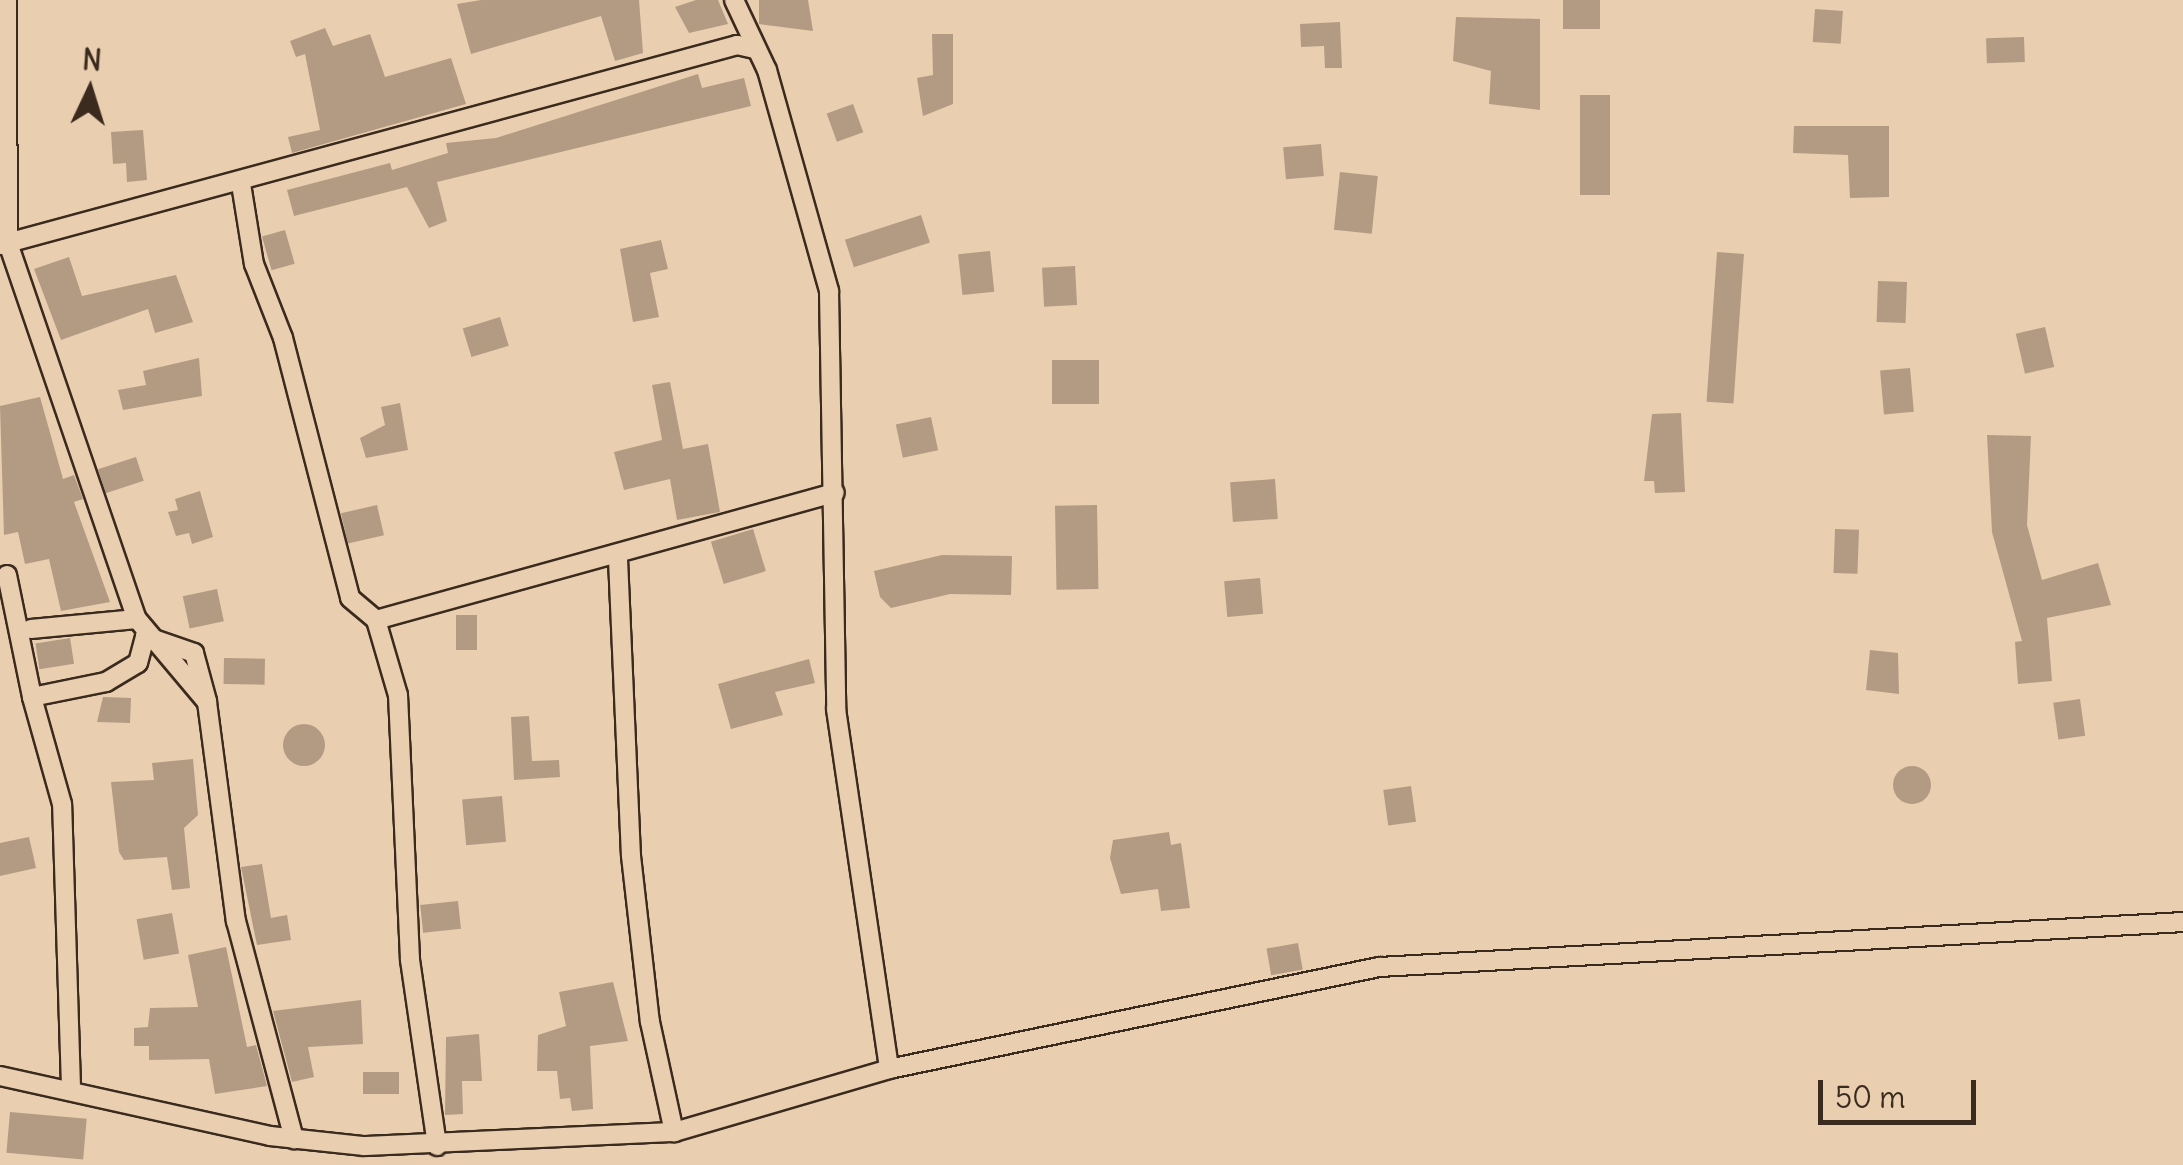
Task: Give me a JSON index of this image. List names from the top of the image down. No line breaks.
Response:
{"scale_bar":"50 m","north":"top"}
